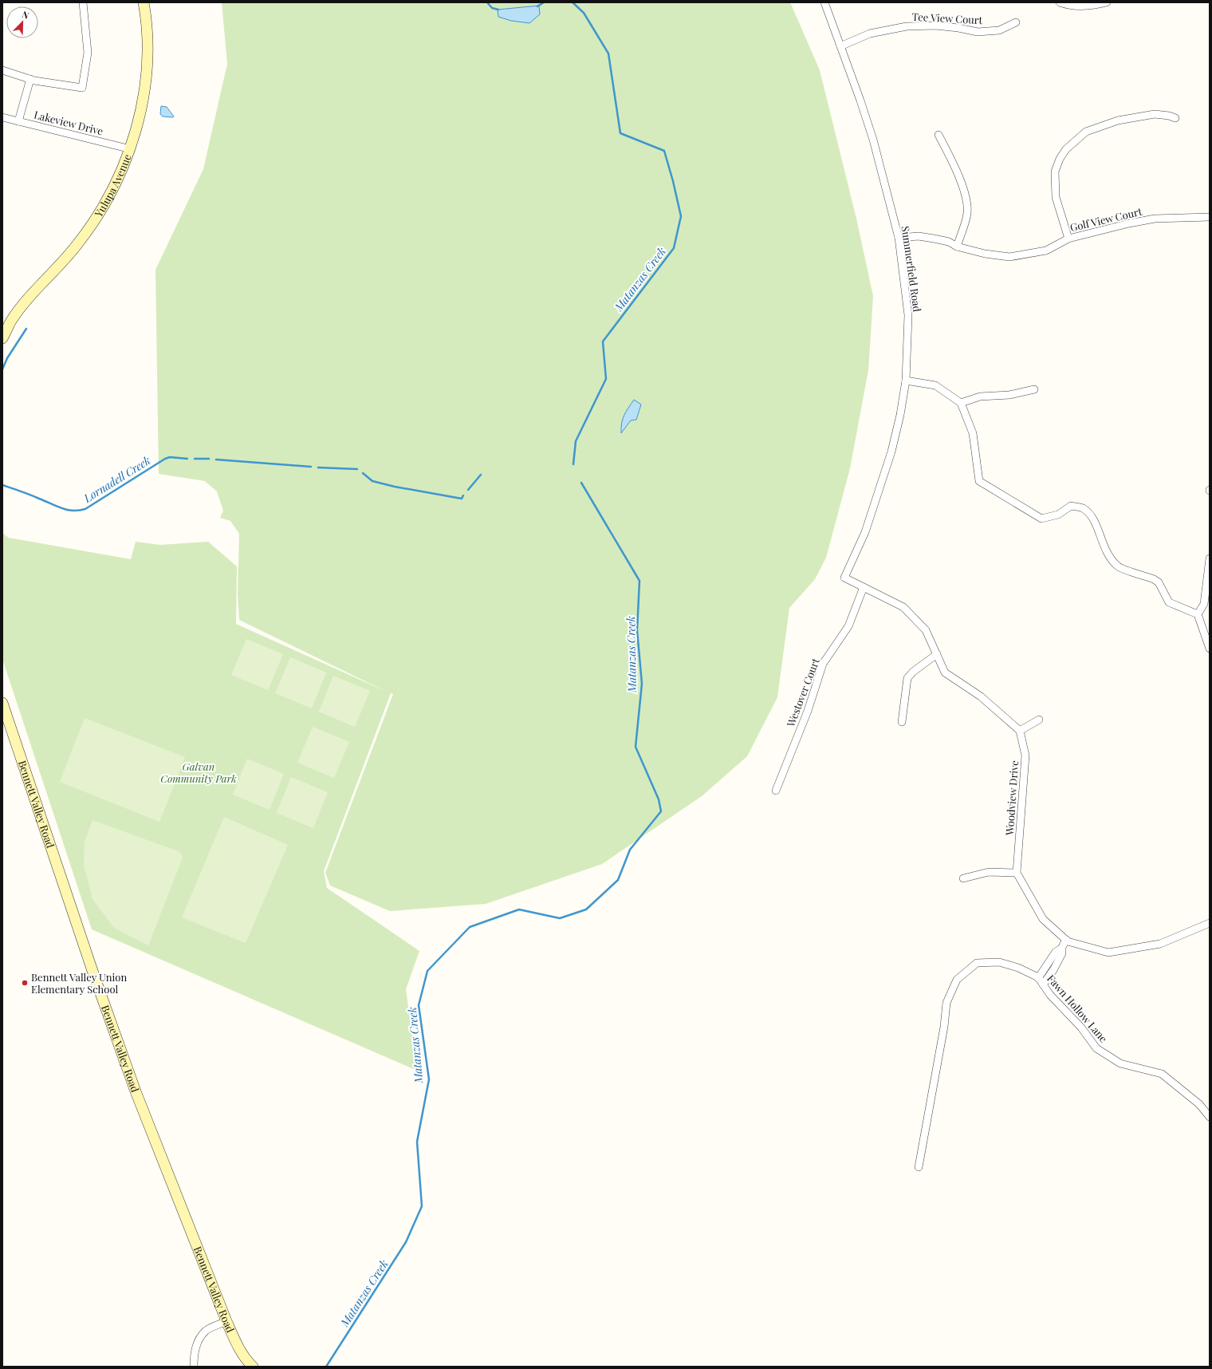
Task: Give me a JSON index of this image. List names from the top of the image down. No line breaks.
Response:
{"streets":{"street":["Tee View Court","Lakeview Drive","Yulupa Avenue","Golf View Court","Summerfield Road","Westover Court","Woodview Drive","Bennett Valley Road","Fawn Hollow Lane"]},"crossings":[["Tee View Court","Summerfield Road"],["Lakeview Drive","Yulupa Avenue"],["Golf View Court","Summerfield Road"],["Summerfield Road","Westover Court"]],"water":["Matanzas Creek","Lornadell Creek"],"parks":["Galvan Community Park"],"places":["Bennett Valley Union Elementary School"],"north":"top right"}
